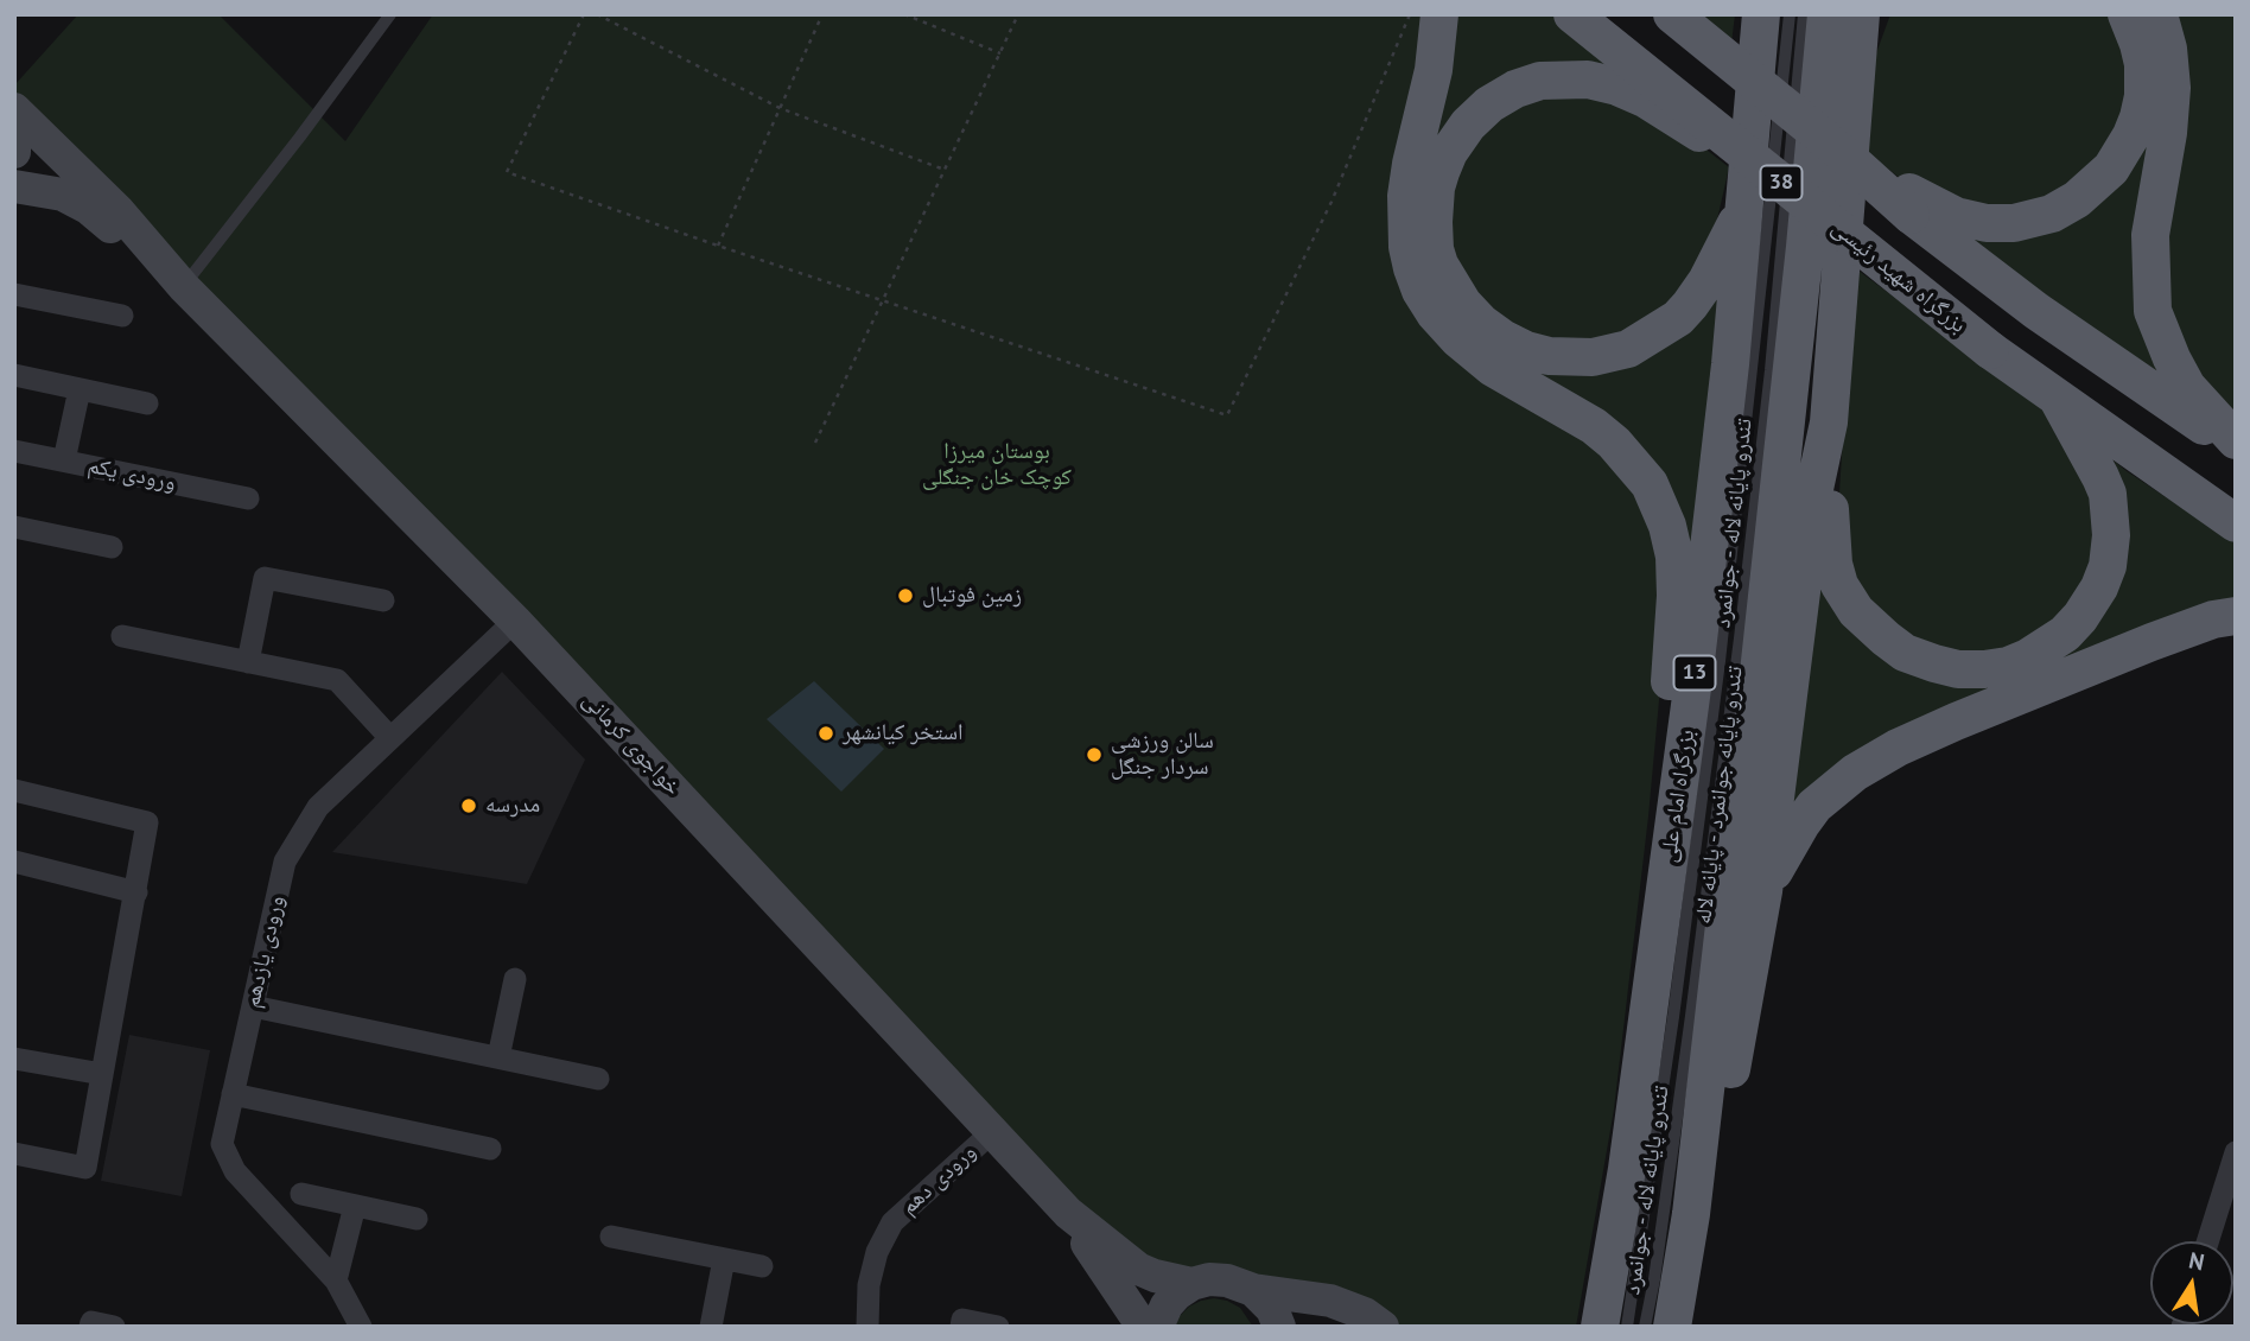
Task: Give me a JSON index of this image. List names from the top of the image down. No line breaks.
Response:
{"streets":{"highway":["38","بزرگراه شهید رئیسی","13","بزرگراه امام علی"],"main road":["خواجوی کرمانی"],"street":["ورودی یکم","ورودی یازدهم","ورودی دهم"],"lane":["تندرو پایانه لاله - جوانمرد","تندرو پایانه جوانمرد - پایانه لاله"]},"crossings":[["خواجوی کرمانی","ورودی یازدهم"],["خواجوی کرمانی","ورودی دهم"]],"parks":["بوستان میرزا کوچک خان جنگلی"],"places":["زمین فوتبال","استخر کیانشهر","سالن ورزشی سردار جنگل","مدرسه"],"north":"top"}
